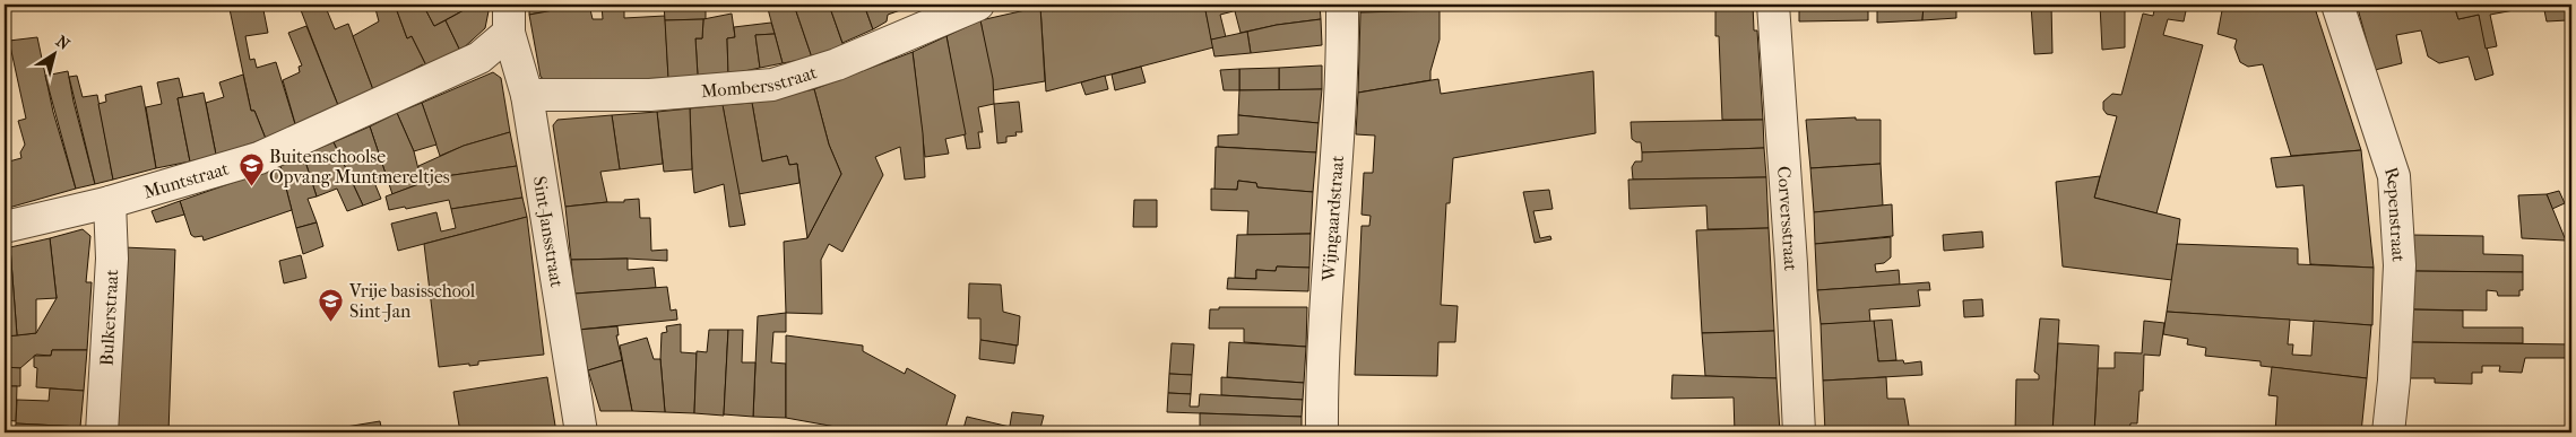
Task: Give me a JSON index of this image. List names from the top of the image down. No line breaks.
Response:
{"streets":{"street":["Mombersstraat","Muntstraat","Repenstraat","Corversstraat","Wijngaardstraat","Sint-Jansstraat","Bulkerstraat"]},"crossings":[["Mombersstraat","Sint-Jansstraat"],["Muntstraat","Sint-Jansstraat"],["Muntstraat","Bulkerstraat"]],"places":{"school or university":["Buitenschoolse Opvang Muntmereltjes","Vrije basisschool Sint-Jan"]},"north":"top right"}
